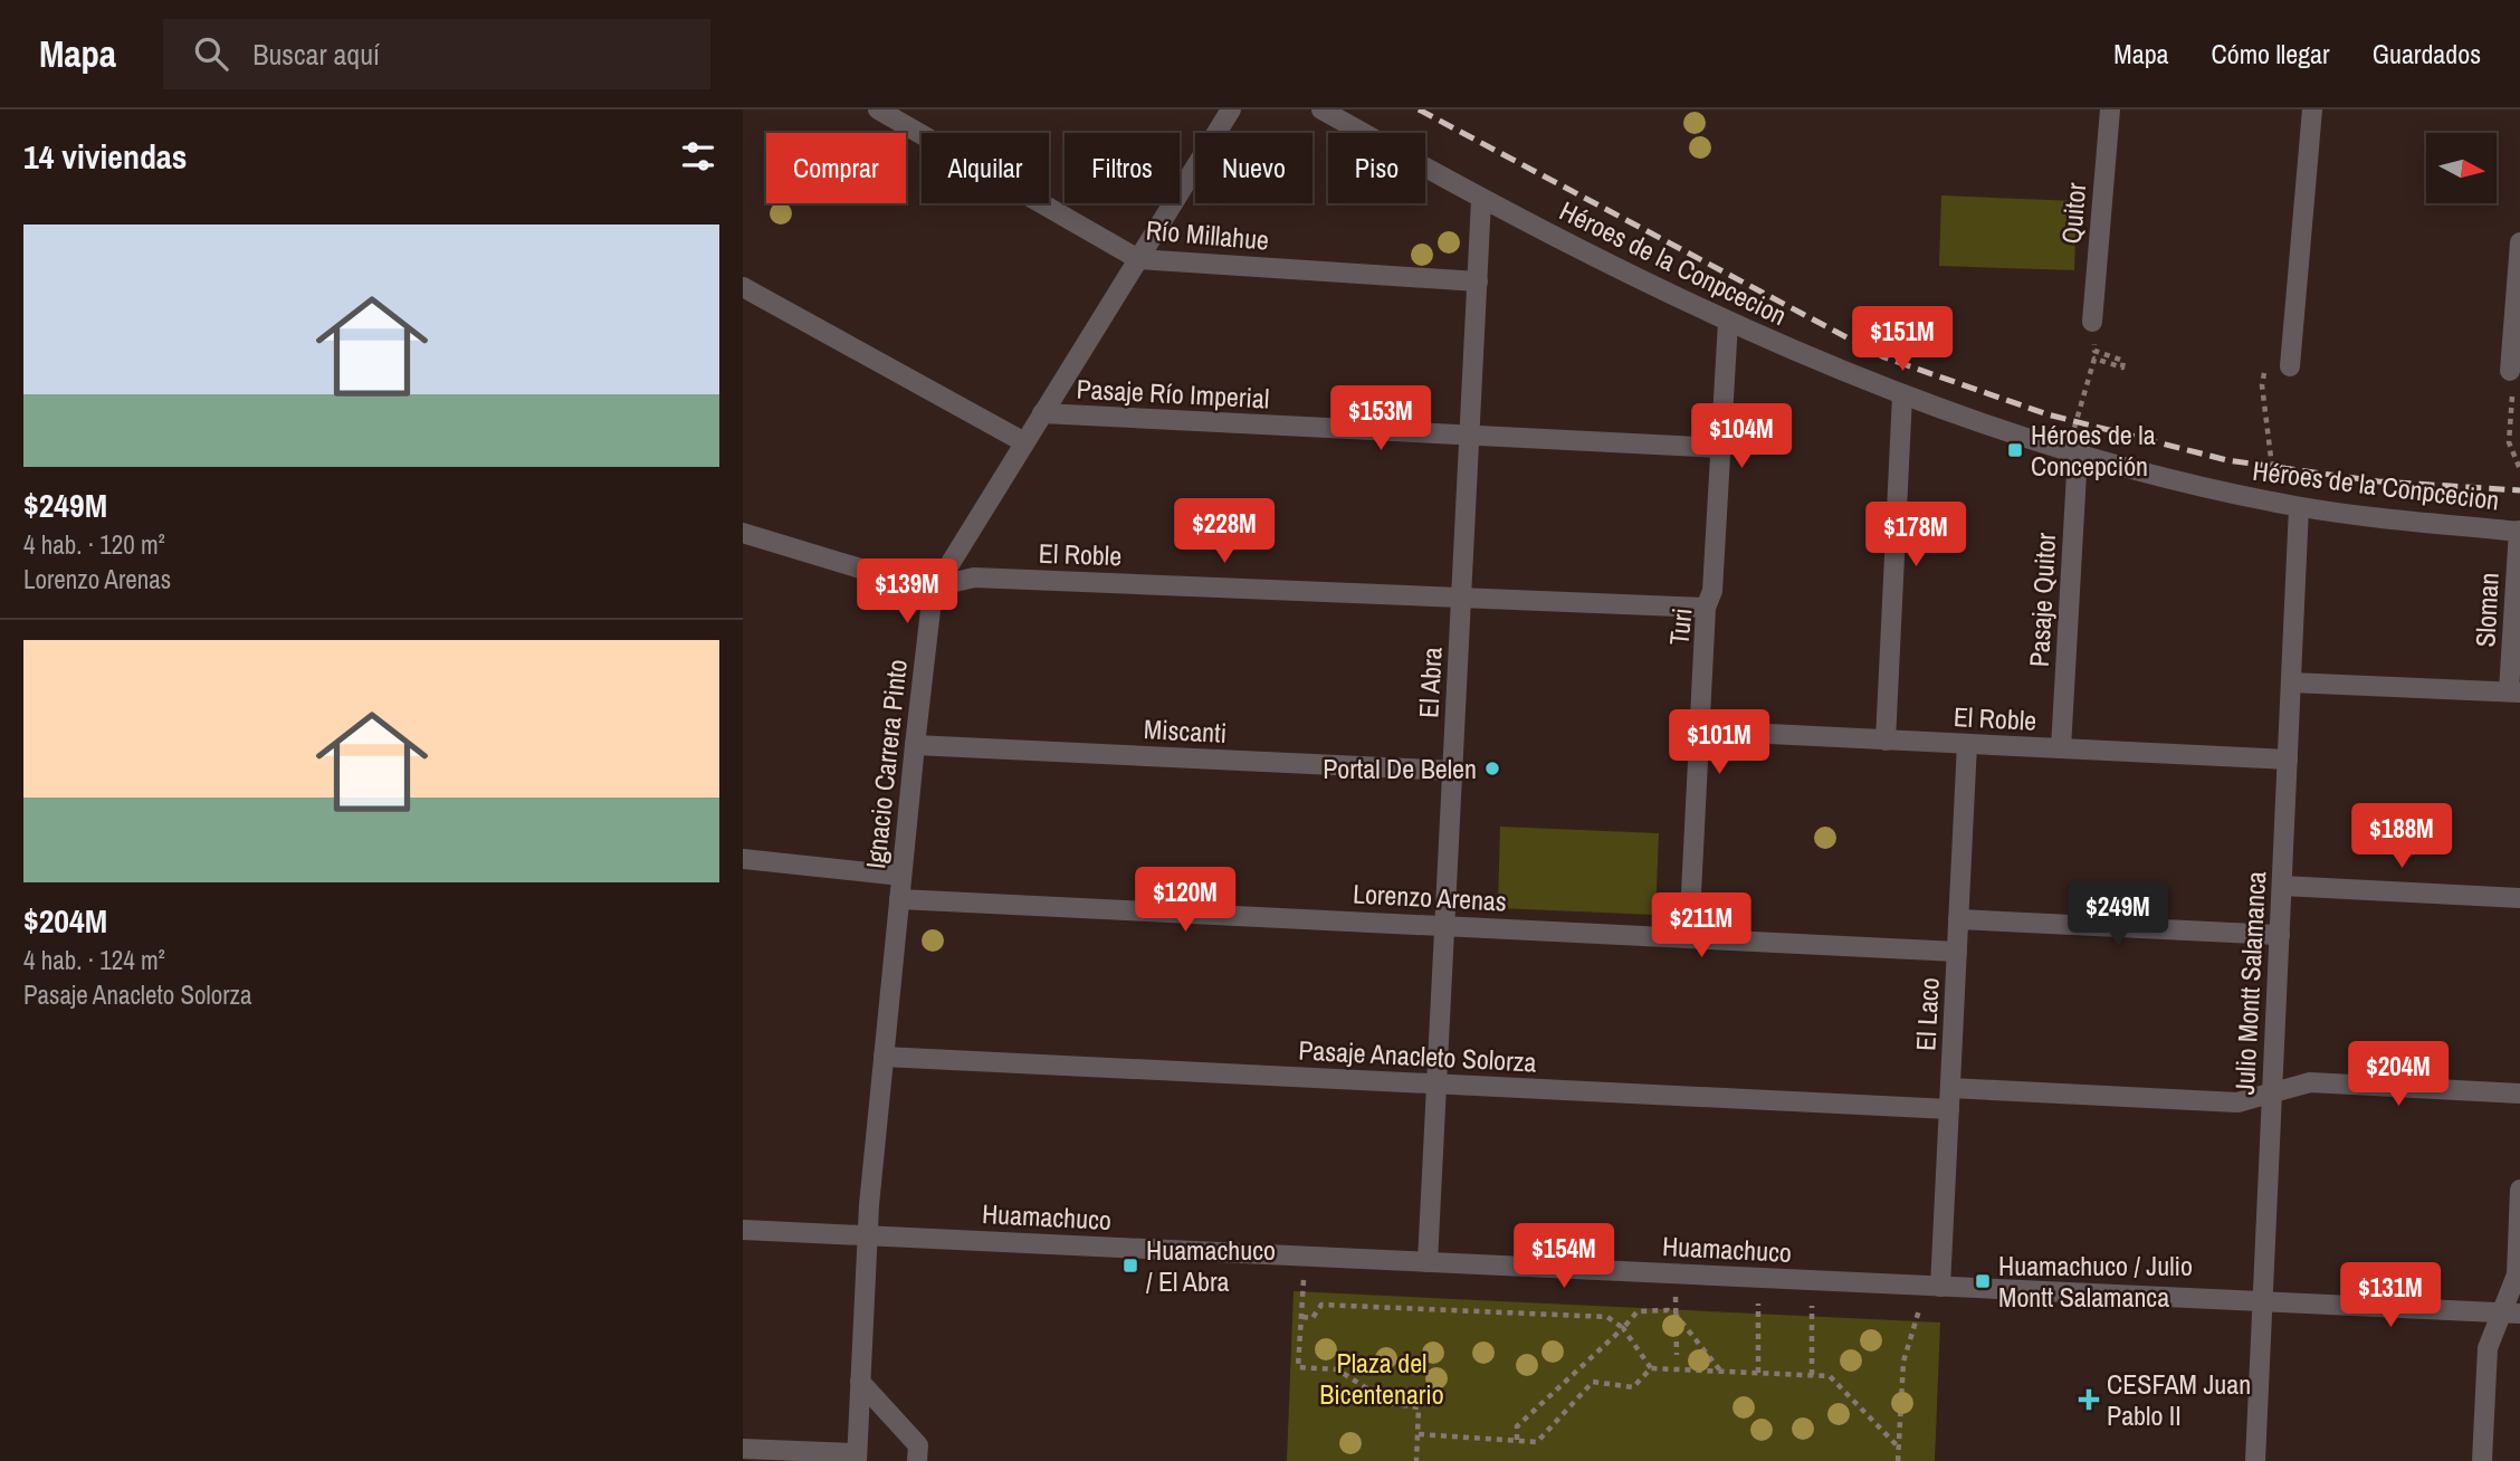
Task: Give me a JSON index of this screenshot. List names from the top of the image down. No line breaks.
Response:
{"streets":{"street":["Quitor","Río Millahue","Héroes de la Conpcecion","Pasaje Río Imperial","El Roble","Pasaje Quitor","Sloman","Turi","El Abra","Miscanti","Ignacio Carrera Pinto","Lorenzo Arenas","Julio Montt Salamanca","El Laco","Pasaje Anacleto Solorza","Huamachuco"]},"crossings":[["Río Millahue","El Abra"],["Río Millahue","Ignacio Carrera Pinto"],["Héroes de la Conpcecion","Pasaje Quitor"],["Héroes de la Conpcecion","Sloman"],["Héroes de la Conpcecion","Turi"],["Héroes de la Conpcecion","El Abra"],["Héroes de la Conpcecion","Julio Montt Salamanca"],["Pasaje Río Imperial","Turi"],["Pasaje Río Imperial","El Abra"],["Pasaje Río Imperial","Ignacio Carrera Pinto"],["El Roble","Pasaje Quitor"],["El Roble","Turi"],["El Roble","El Abra"],["El Roble","Ignacio Carrera Pinto"],["El Roble","Julio Montt Salamanca"],["El Roble","El Laco"],["Turi","Lorenzo Arenas"],["El Abra","Miscanti"],["El Abra","Lorenzo Arenas"],["El Abra","Pasaje Anacleto Solorza"],["El Abra","Huamachuco"],["Miscanti","Ignacio Carrera Pinto"],["Ignacio Carrera Pinto","Lorenzo Arenas"],["Ignacio Carrera Pinto","Pasaje Anacleto Solorza"],["Ignacio Carrera Pinto","Huamachuco"],["Lorenzo Arenas","El Laco"],["Julio Montt Salamanca","Huamachuco"],["El Laco","Pasaje Anacleto Solorza"],["El Laco","Huamachuco"]],"parks":["Plaza del Bicentenario"],"places":{"transit":["Héroes de la Concepción","Huamachuco / El Abra","Huamachuco / Julio Montt Salamanca"],"other":["Portal De Belen"],"health":["CESFAM Juan Pablo II"]},"north":"right","page":{"header":"Mapa","search":"Buscar aquí","nav":["Mapa","Cómo llegar","Guardados"],"heading":"14 viviendas","chip":["Comprar","Alquilar","Filtros","Nuevo","Piso"],"list":[{"name":"$249M","note":"4 hab. · 120 m² · Lorenzo Arenas"},{"name":"$204M","note":"4 hab. · 124 m² · Pasaje Anacleto Solorza"}],"price":["$151M","$153M","$104M","$228M","$178M","$139M","$101M","$188M","$120M","$249M","$211M","$204M","$154M","$131M"]}}
